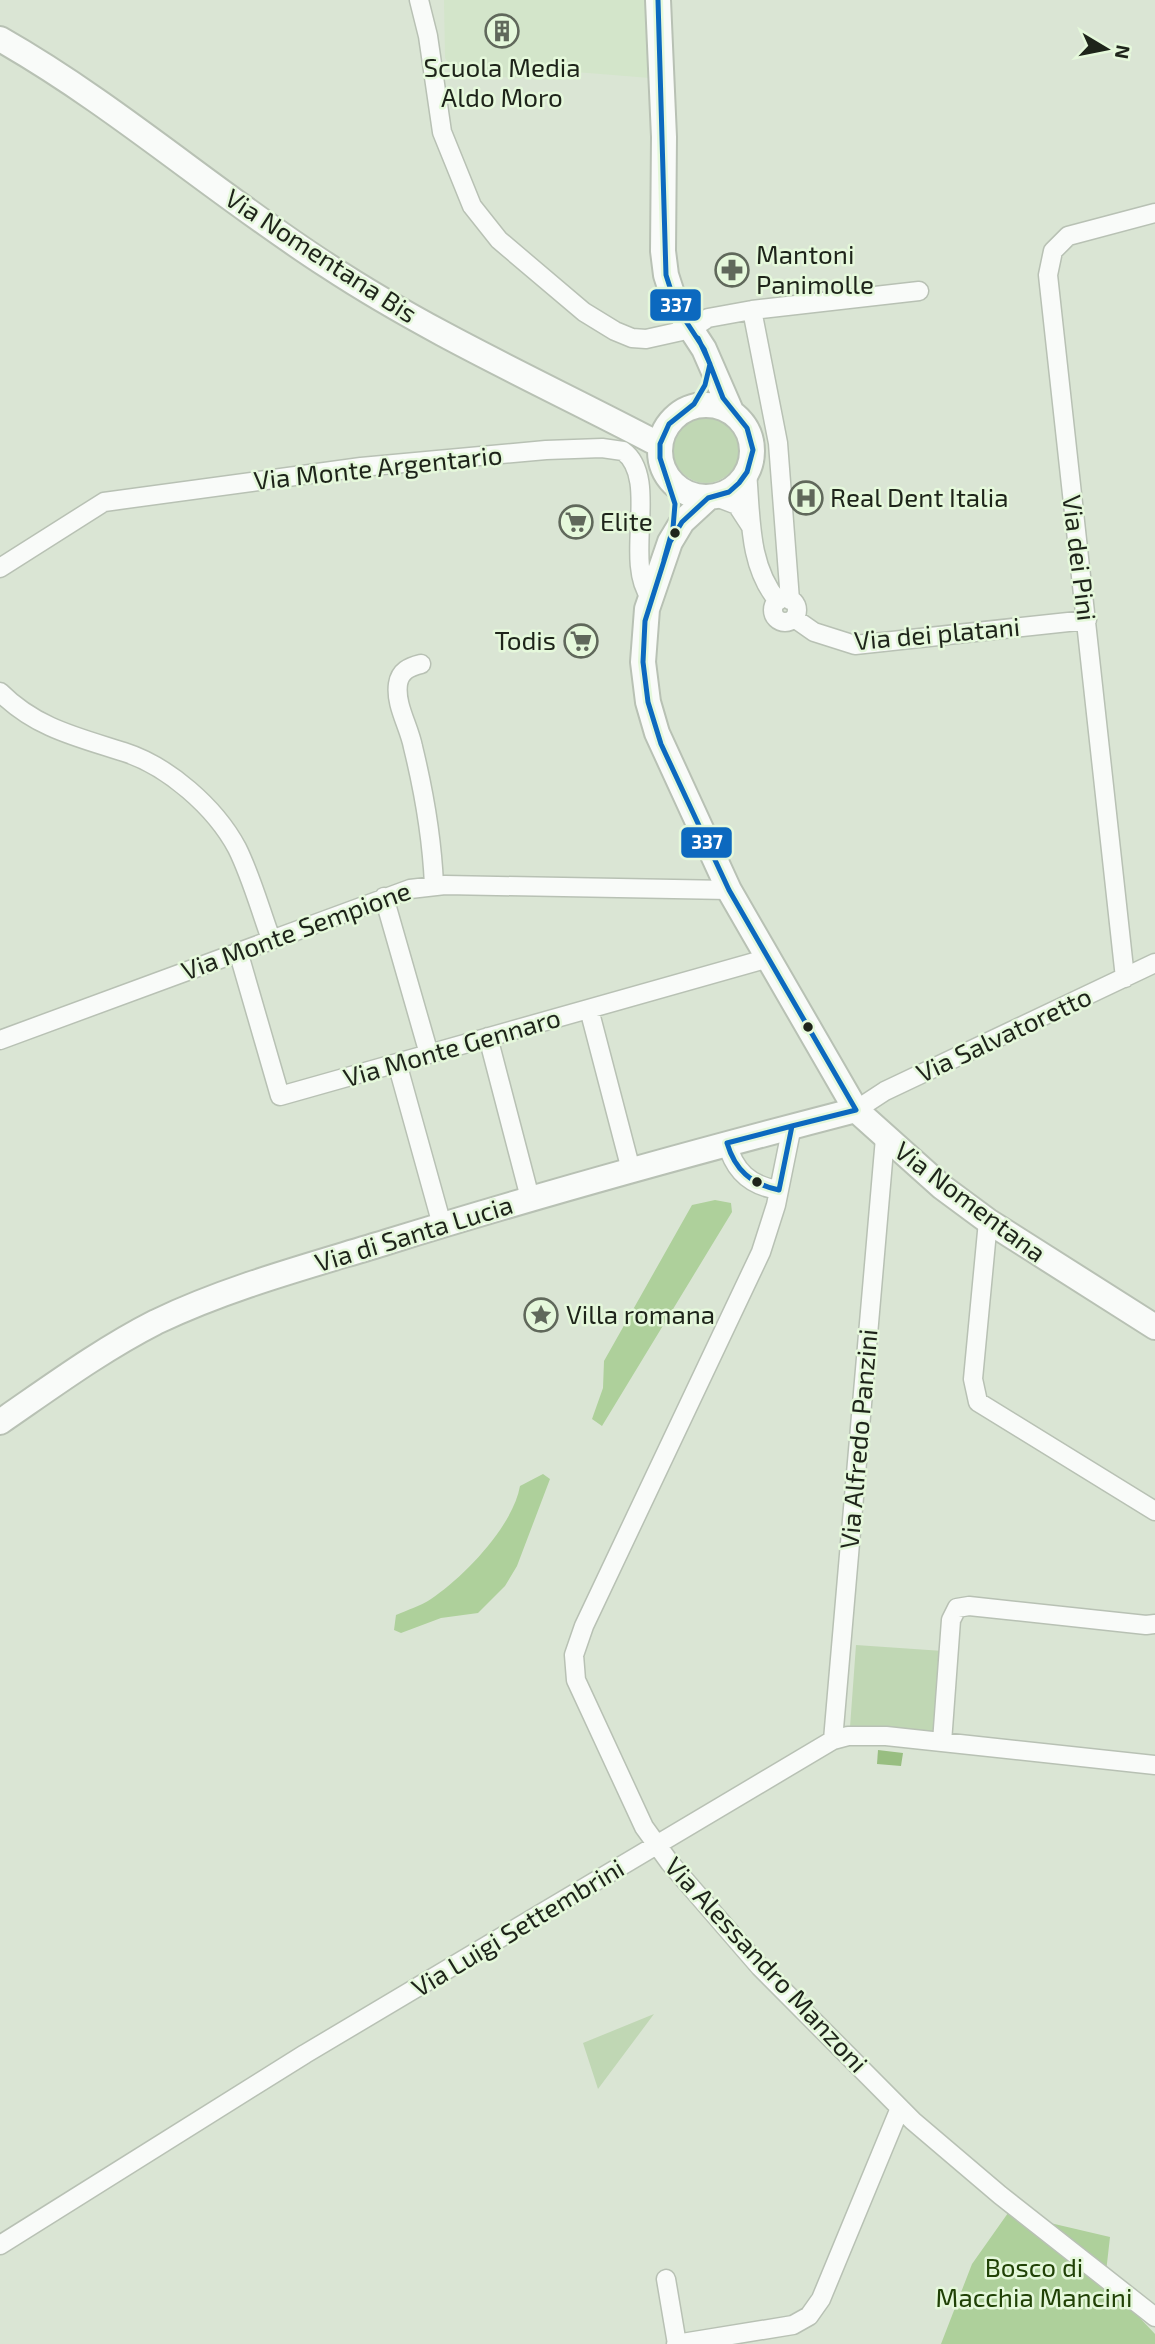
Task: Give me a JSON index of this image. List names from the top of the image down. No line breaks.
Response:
{"streets":{"main road":["Via Nomentana Bis","Via Nomentana","Via di Santa Lucia"],"street":["Via Monte Argentario","Via dei Pini","Via dei platani","Via Monte Sempione","Via Salvatoretto","Via Monte Gennaro","Via Alfredo Panzini","Via Luigi Settembrini","Via Alessandro Manzoni"]},"crossings":[["Via Nomentana Bis","Via Nomentana"],["Via Monte Argentario","Via Nomentana"],["Via dei Pini","Via dei platani"],["Via dei Pini","Via Salvatoretto"],["Via Monte Sempione","Via Monte Gennaro"],["Via Monte Sempione","Via Nomentana"],["Via Salvatoretto","Via Nomentana"],["Via Salvatoretto","Via di Santa Lucia"],["Via Monte Gennaro","Via Nomentana"],["Via Nomentana","Via di Santa Lucia"],["Via Nomentana","Via Alfredo Panzini"],["Via di Santa Lucia","Via Alessandro Manzoni"],["Via Alfredo Panzini","Via Luigi Settembrini"],["Via Luigi Settembrini","Via Alessandro Manzoni"]],"parks":["Bosco di Macchia Mancini"],"places":{"building":["Scuola Media Aldo Moro"],"pharmacy":["Mantoni Panimolle"],"hospital":["Real Dent Italia"],"supermarket":["Elite","Todis"],"place":["Villa romana"]},"lines":["transit line 337"],"north":"right"}
